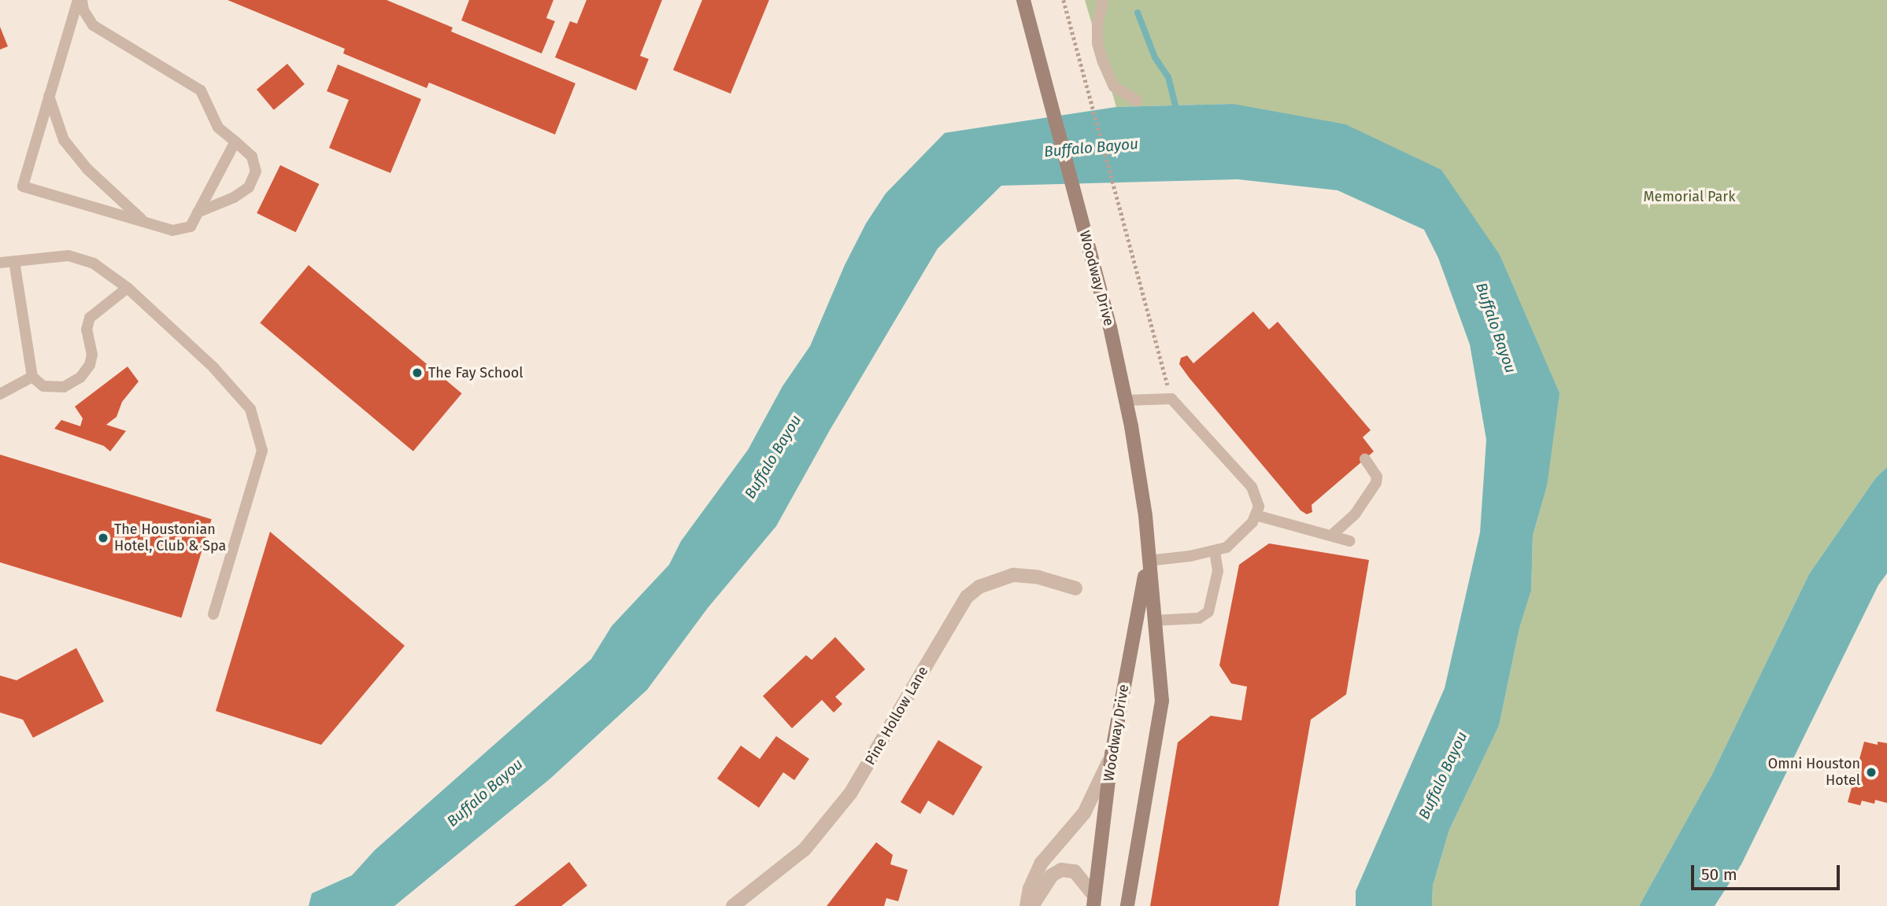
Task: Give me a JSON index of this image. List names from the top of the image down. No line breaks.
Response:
{"streets":{"main road":["Woodway Drive"],"street":["Pine Hollow Lane"]},"water":["Buffalo Bayou"],"parks":["Memorial Park"],"places":["The Fay School","The Houstonian Hotel, Club & Spa","Omni Houston Hotel"],"scale_bar":"50 m"}
